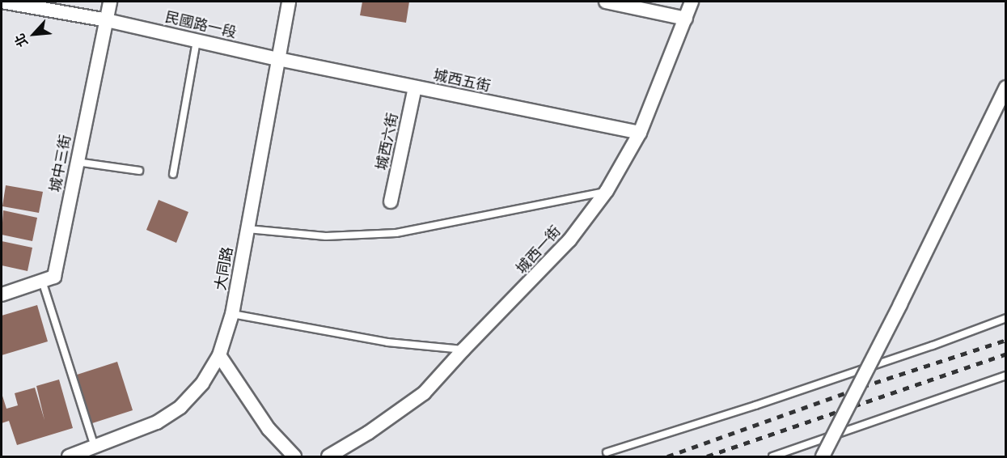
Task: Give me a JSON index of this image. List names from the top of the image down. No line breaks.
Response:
{"streets":{"street":["民國路一段","城西五街","城西六街","城中三街","城西一街","大同路"]},"crossings":[["民國路一段","城西五街"],["民國路一段","城中三街"],["民國路一段","大同路"],["城西五街","城西六街"],["城西五街","城西一街"],["城西五街","大同路"]],"north":"bottom left"}
